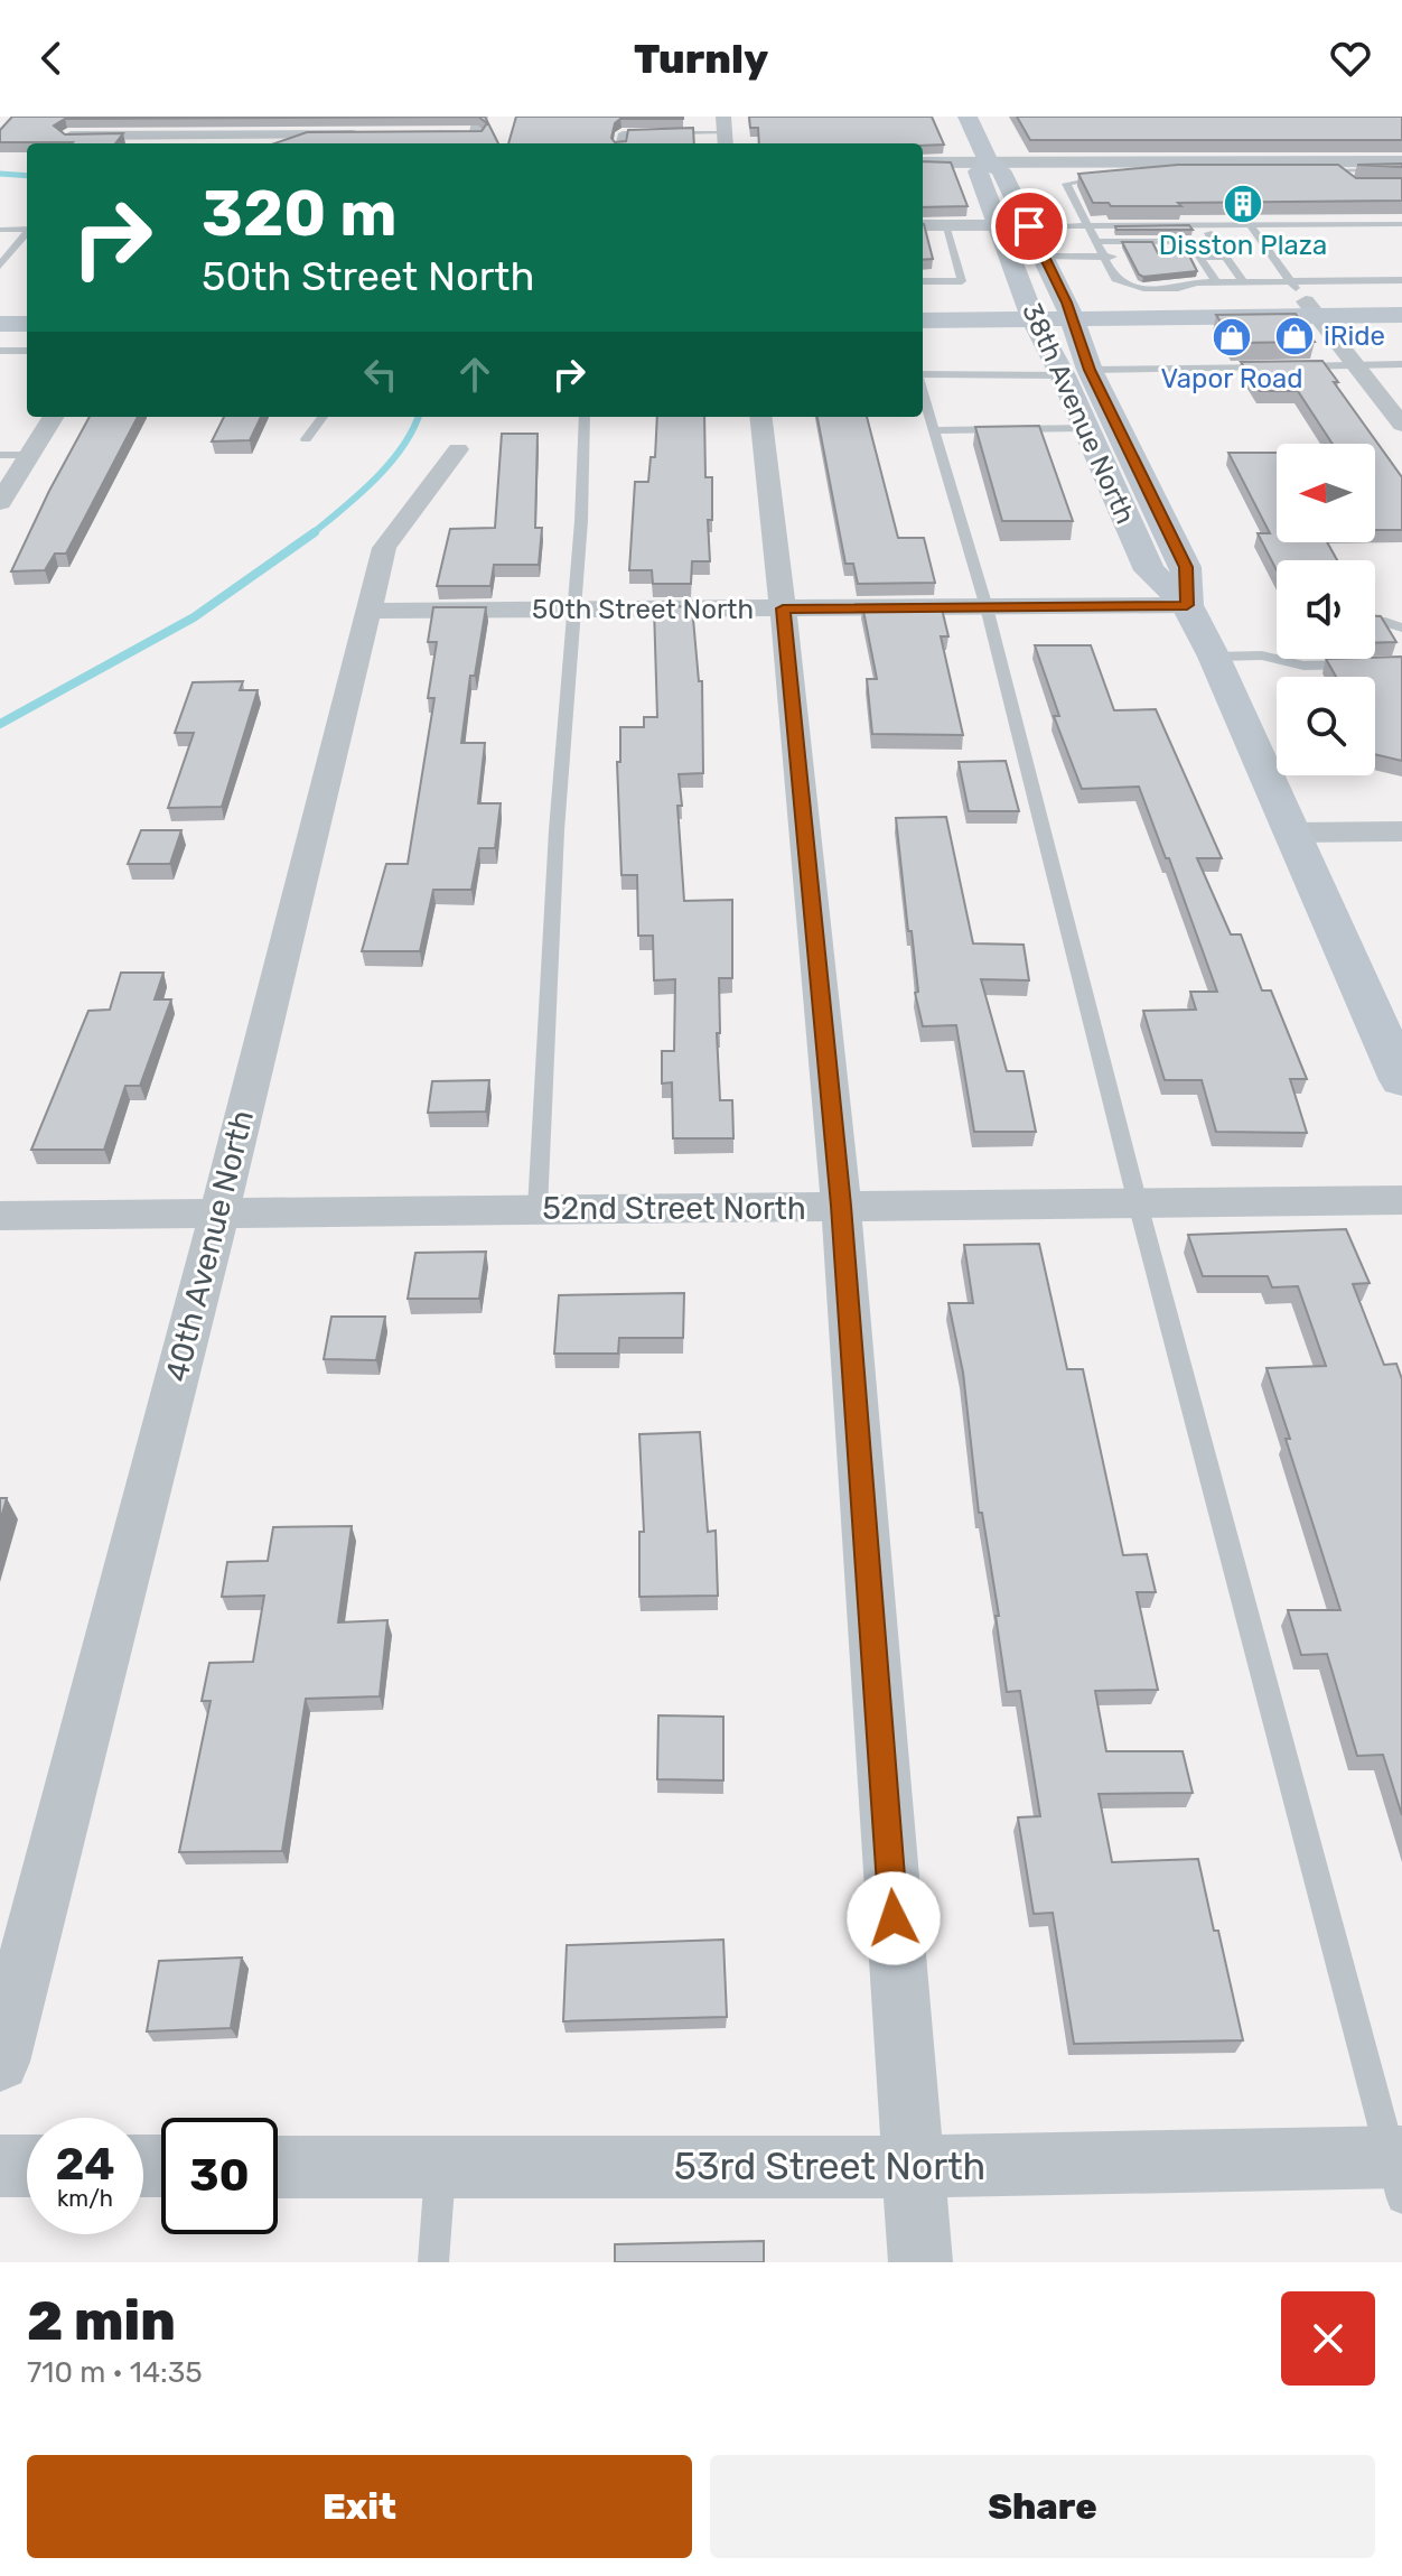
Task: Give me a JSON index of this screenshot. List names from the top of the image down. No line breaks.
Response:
{"streets":{"main road":["38th Avenue North"],"street":["50th Street North","52nd Street North","40th Avenue North","53rd Street North"]},"crossings":[["38th Avenue North","50th Street North"],["50th Street North","40th Avenue North"],["52nd Street North","40th Avenue North"]],"places":{"building":["Disston Plaza"],"shop":["iRide","Vapor Road"]},"north":"left","page":{"header":"Turnly","turn":["320 m","50th Street North"],"speed":"24 km/h","limit":"30","heading":["2 min","710 m · 14:35"],"buttons":["Exit","Share"]}}
